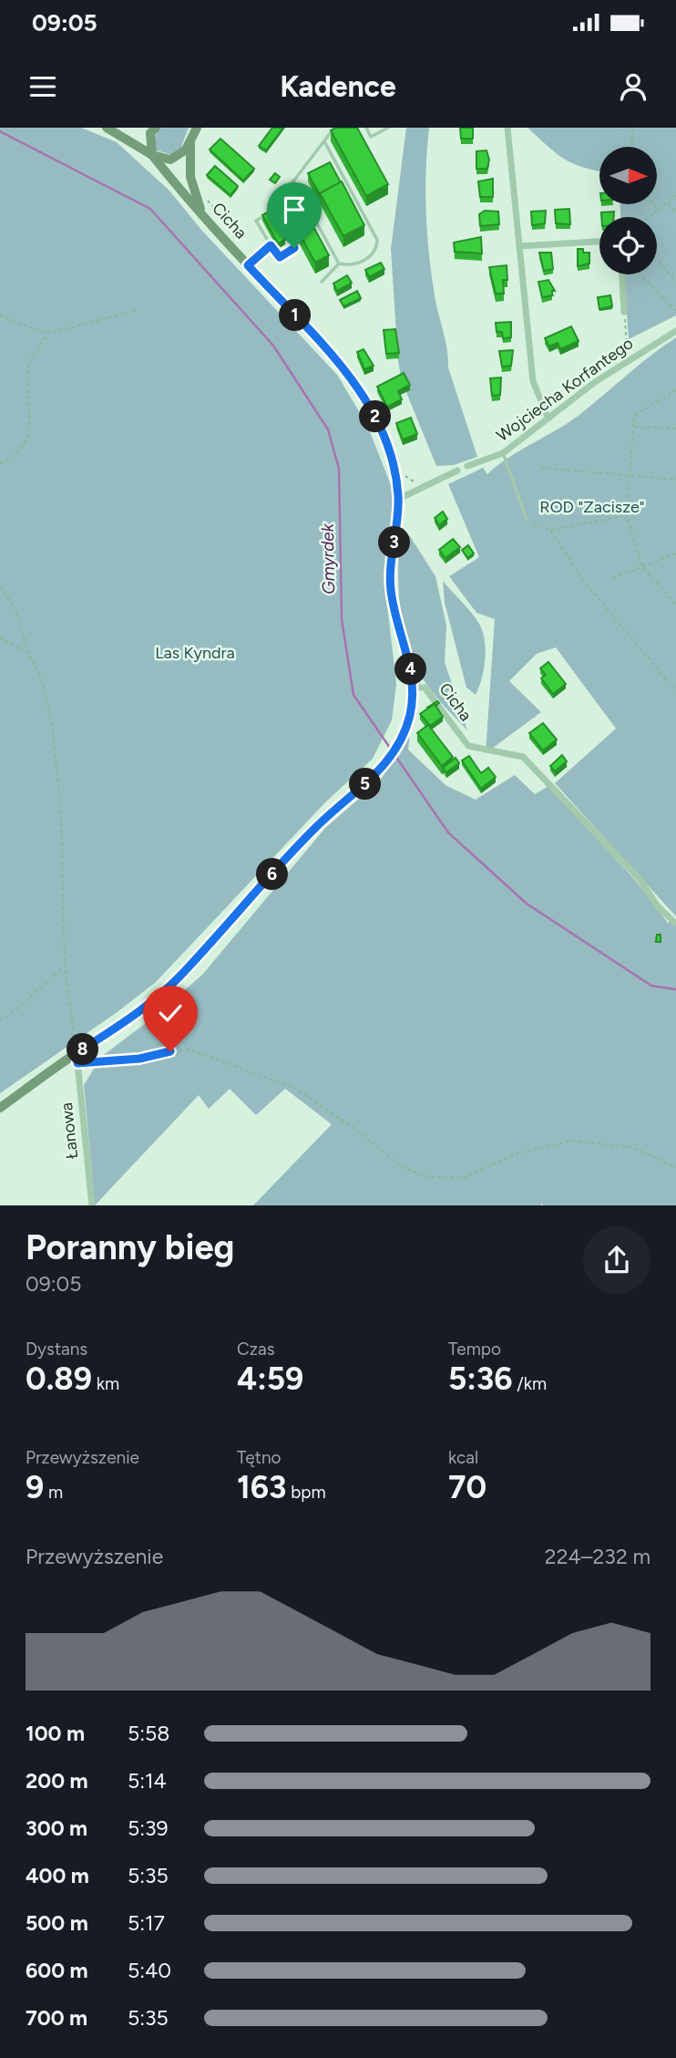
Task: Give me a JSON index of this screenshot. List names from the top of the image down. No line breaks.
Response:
{"streets":{"street":["Cicha","Wojciecha Korfantego","Łanowa"]},"crossings":[["Cicha","Łanowa"]],"water":["Gmyrdek"],"parks":["ROD \"Zacisze\"","Las Kyndra"],"north":"right","page":{"status":"09:05","header":"Kadence","pins":["1","2","3","4","5","6","8"],"heading":["Poranny bieg","09:05"],"stats":[["Dystans","0.89 km"],["Czas","4:59"],["Tempo","5:36 /km"],["Przewyższenie","9 m"],["Tętno","163 bpm"],["kcal","70"]],"chart":["Przewyższenie","224–232 m"],"list":[{"name":"100 m","note":"5:58"},{"name":"200 m","note":"5:14"},{"name":"300 m","note":"5:39"},{"name":"400 m","note":"5:35"},{"name":"500 m","note":"5:17"},{"name":"600 m","note":"5:40"},{"name":"700 m","note":"5:35"}]}}
